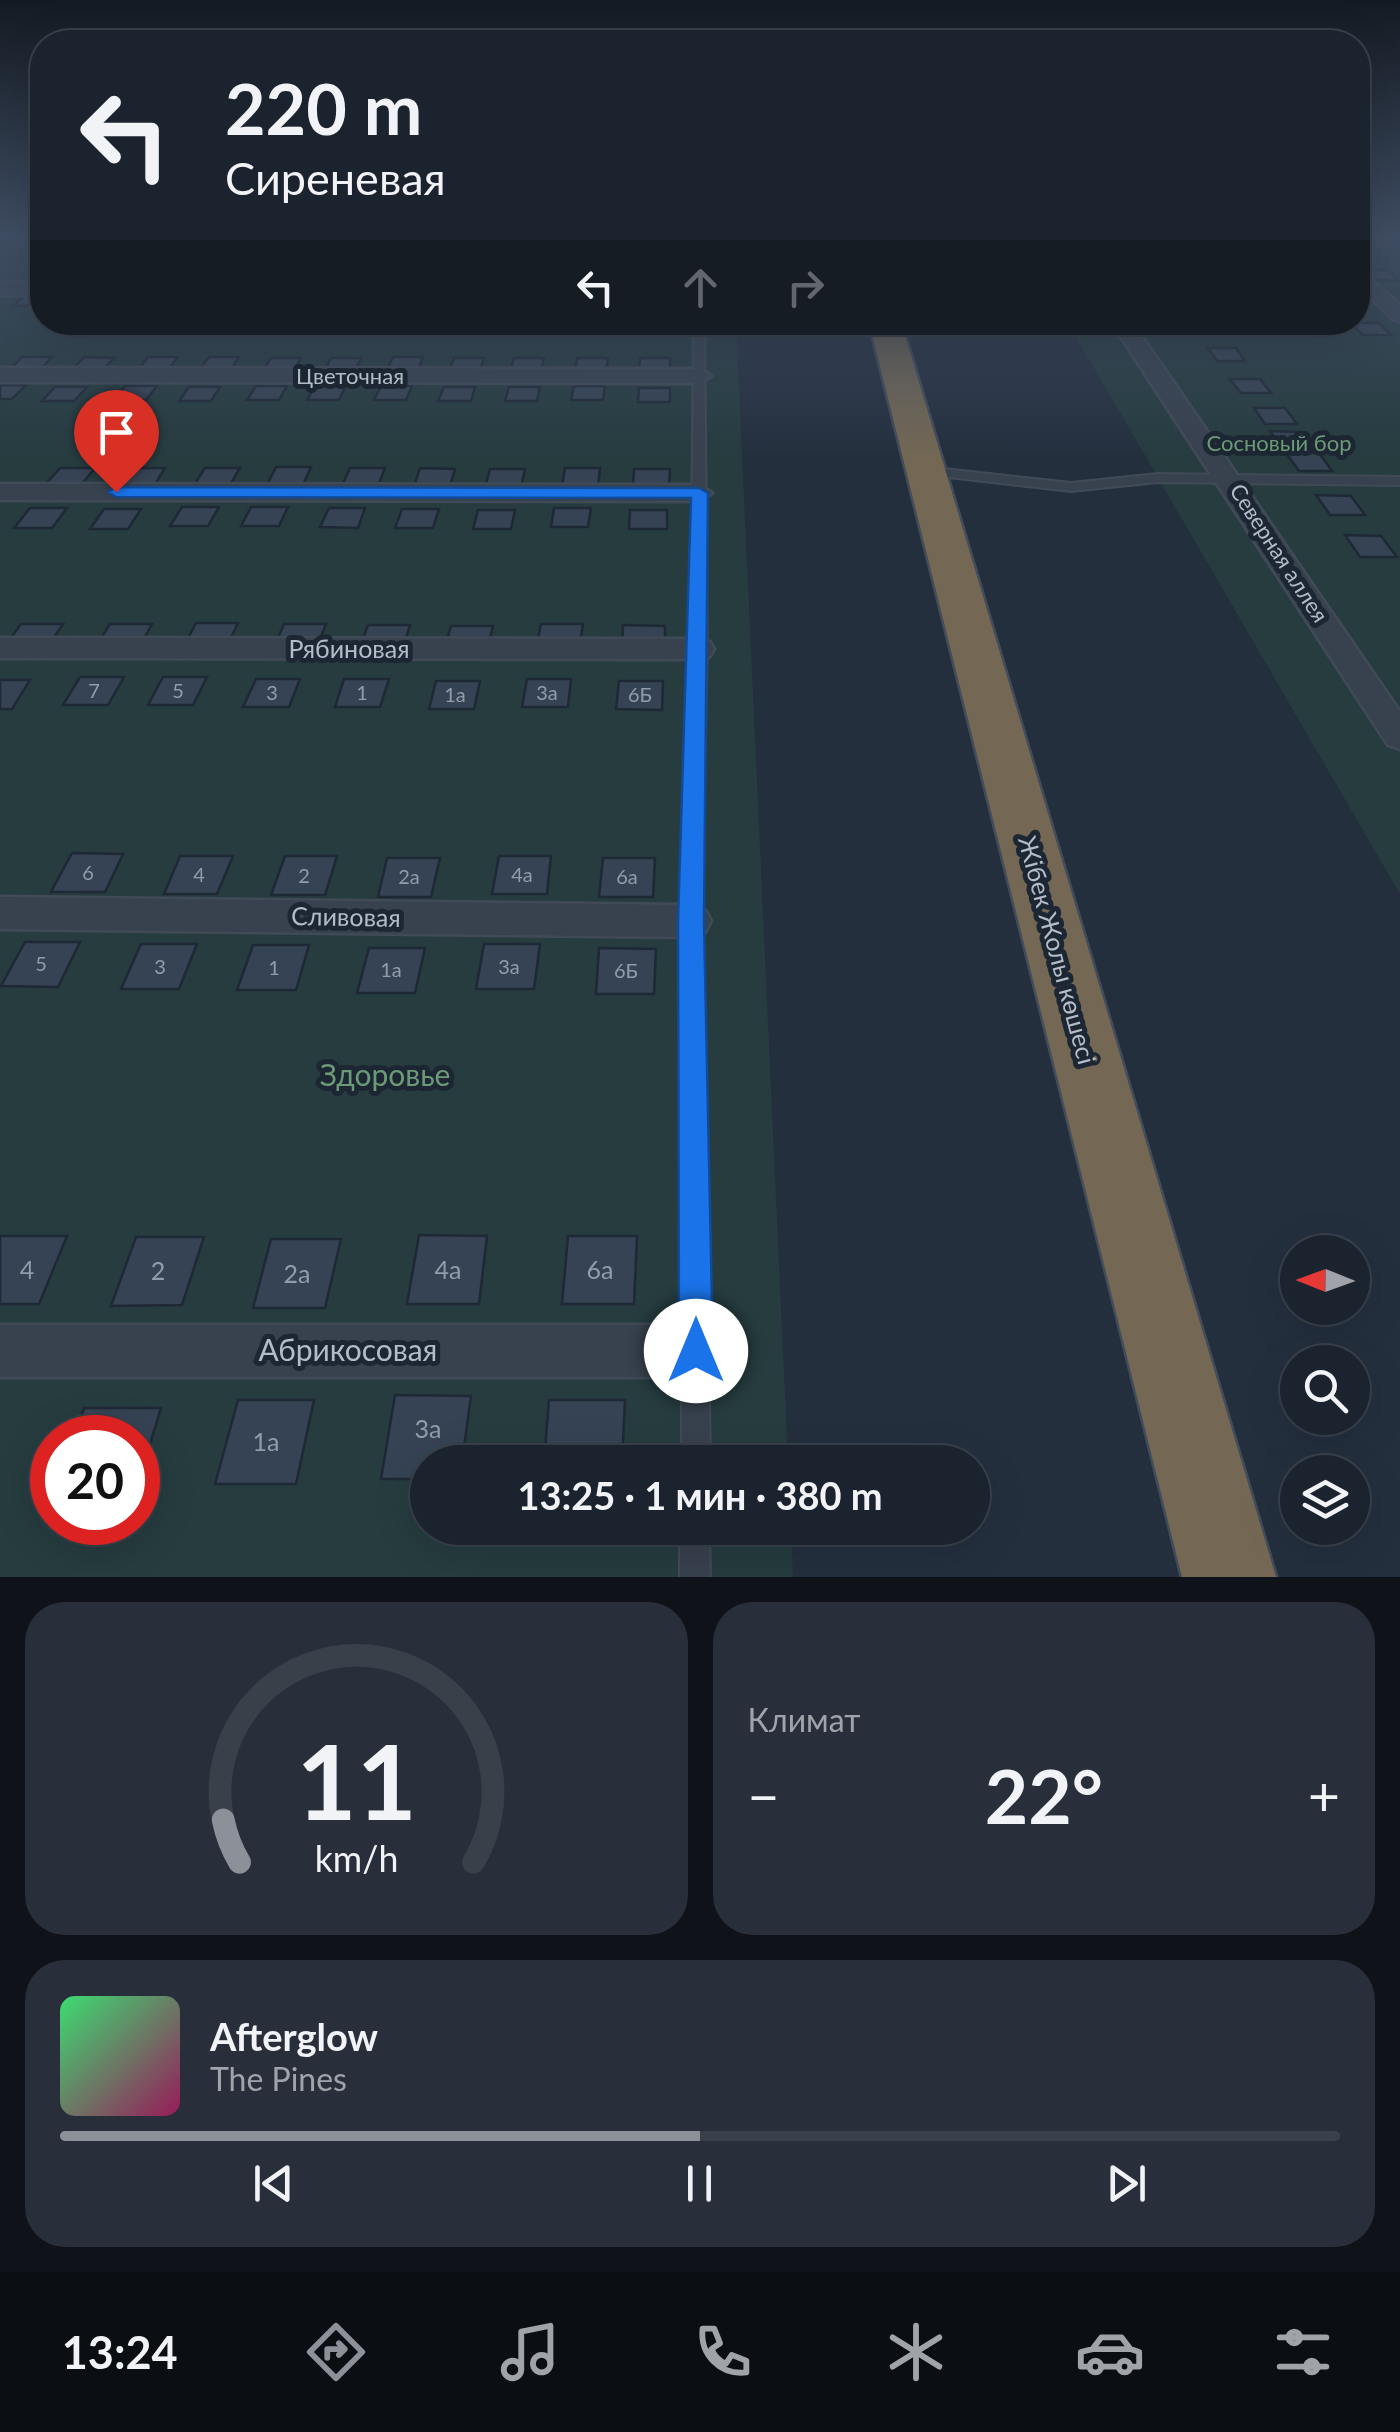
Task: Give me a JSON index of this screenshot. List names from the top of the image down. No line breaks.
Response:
{"streets":{"highway":["Жібек Жолы көшесі"],"street":["Цветочная","Северная аллея","Рябиновая","Сливовая","Абрикосовая"]},"parks":["Сосновый бор","Здоровье"],"house_numbers":["7","5","3","1","3а","1а","6Б","6","4","4а","2","2а","6а","5","3","3а","1","1а","6Б","4","4а","6а","2","2а","3а","1а"],"north":"left","page":{"turn":["220 m","Сиреневая"],"limit":"20","trip":"13:25 · 1 мин · 380 m","tile":"Климат","heat":["−","22°","+"],"song":["Afterglow","The Pines"],"tabs":"13:24","gauge":["11","km/h"]}}
